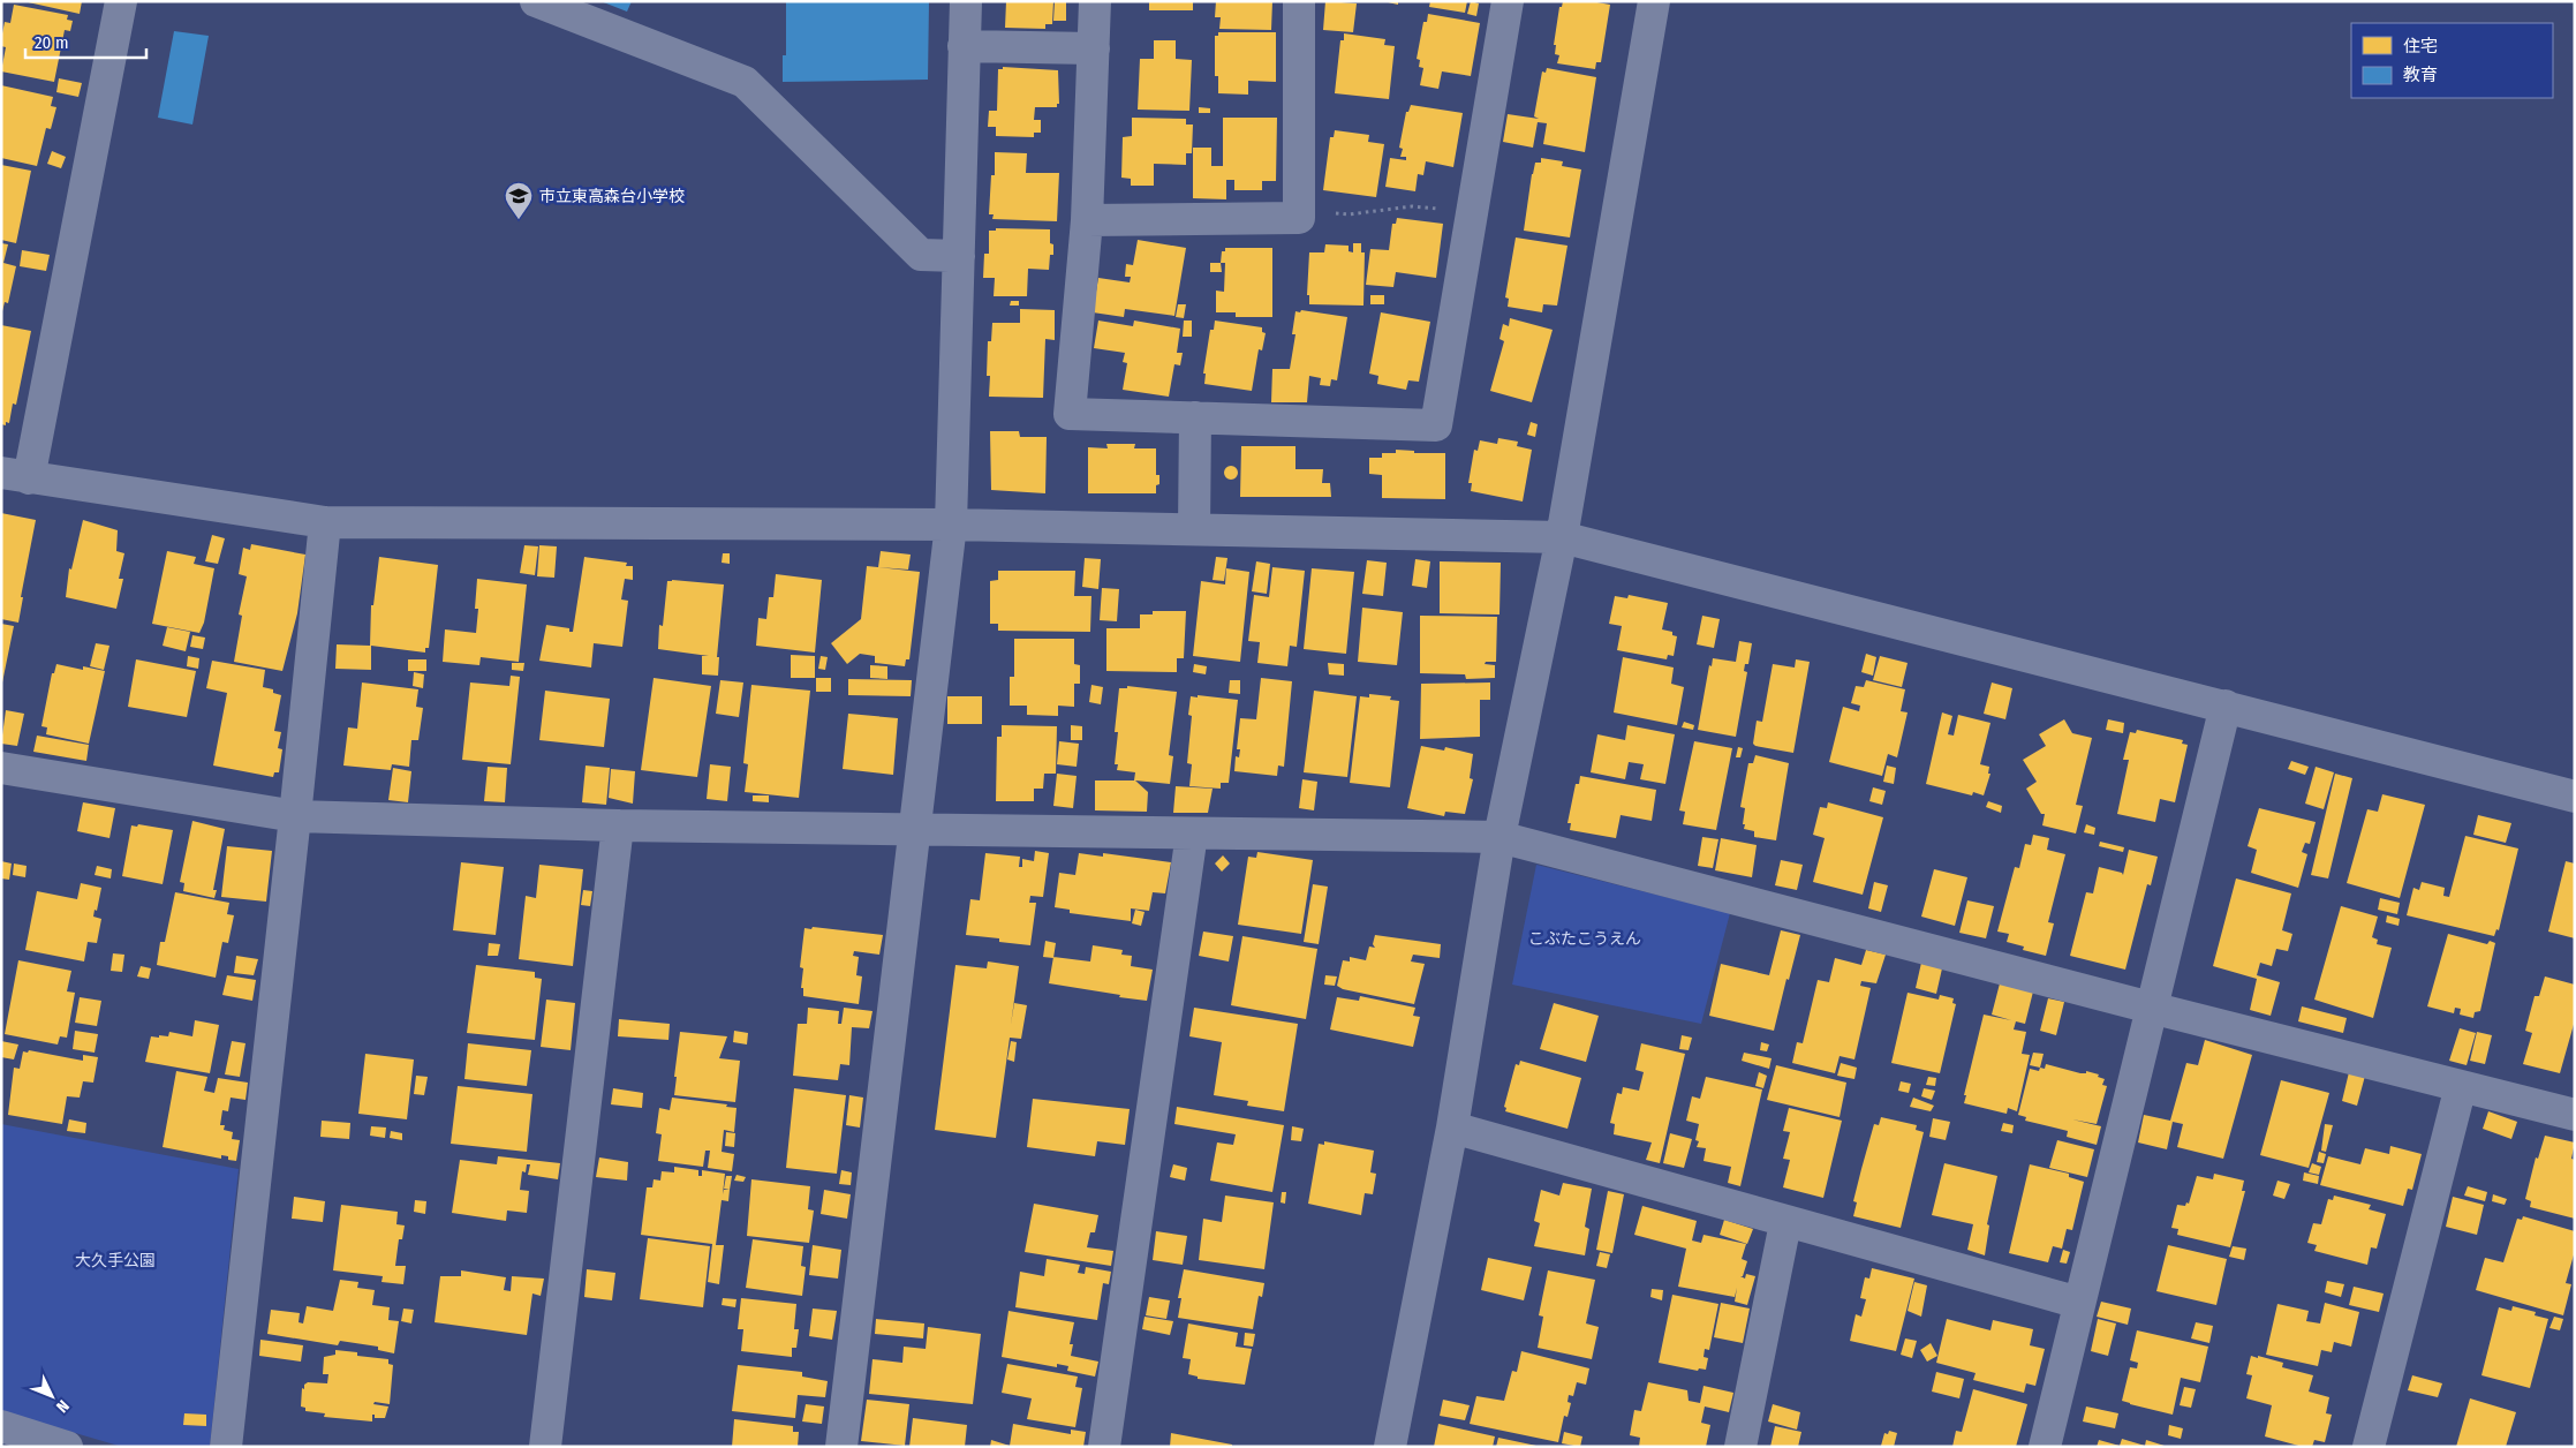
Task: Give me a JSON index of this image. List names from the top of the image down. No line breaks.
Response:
{"parks":["こぶたこうえん","大久手公園"],"places":{"school or university":["市立東高森台小学校"]},"legend":["住宅","教育"],"scale_bar":"20 m","north":"bottom right"}
